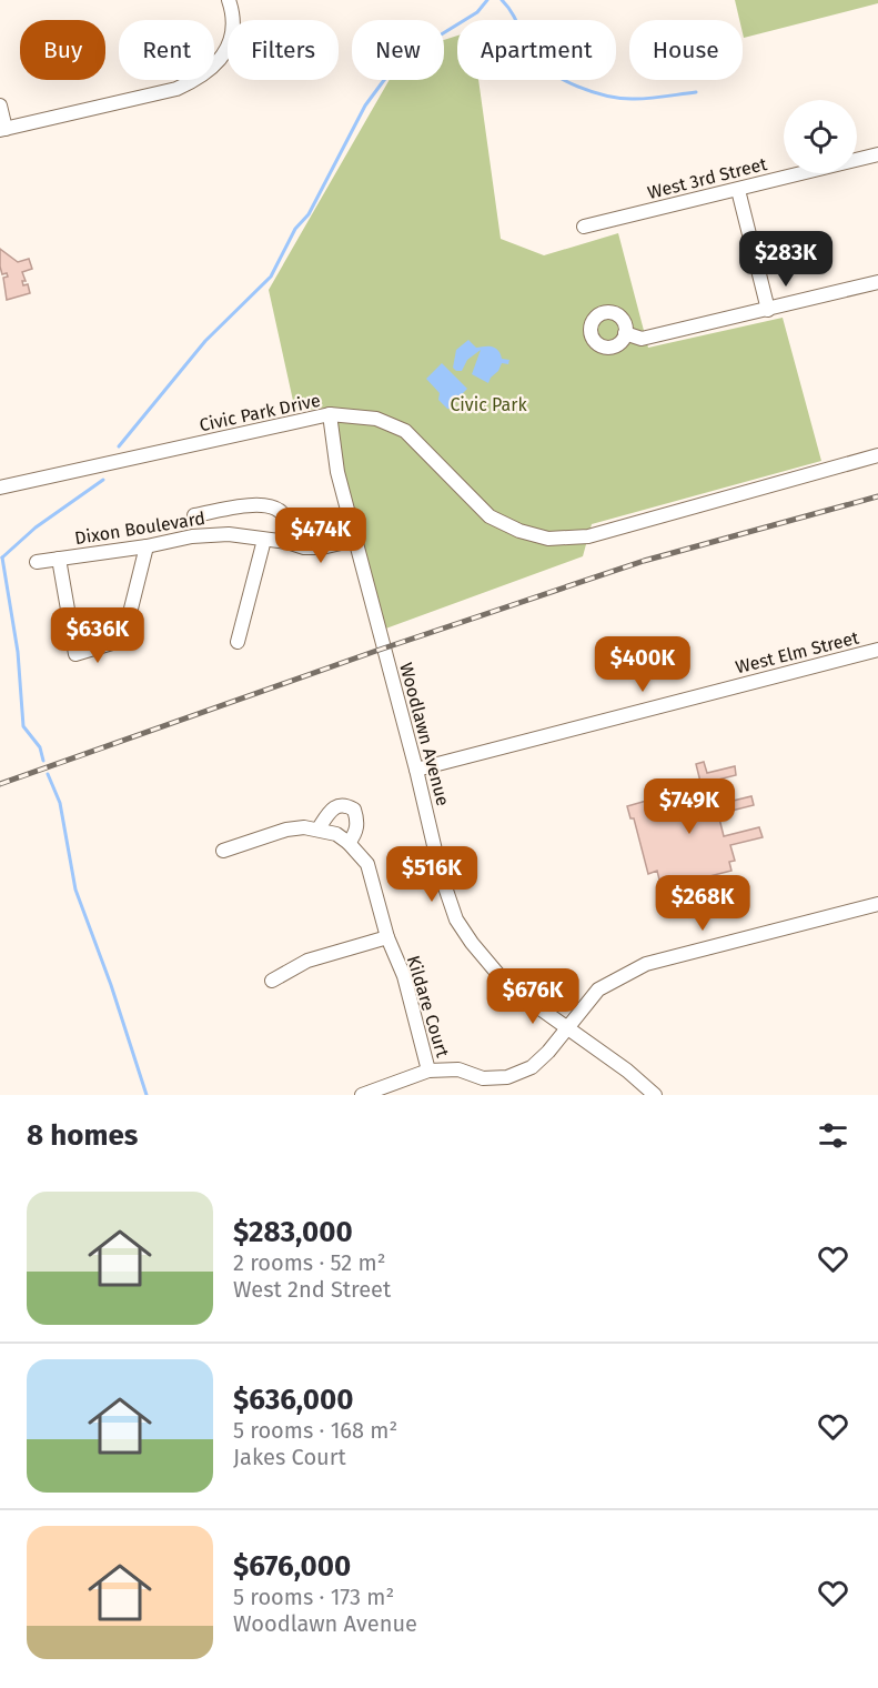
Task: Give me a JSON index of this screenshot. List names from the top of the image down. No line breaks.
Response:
{"streets":{"street":["West 3rd Street","Civic Park Drive","Dixon Boulevard","West Elm Street","Woodlawn Avenue","Kildare Court"]},"crossings":[["Civic Park Drive","Woodlawn Avenue"],["Dixon Boulevard","Woodlawn Avenue"],["West Elm Street","Woodlawn Avenue"]],"parks":["Civic Park"],"page":{"chip":["Buy","Rent","Filters","New","Apartment","House"],"price":["$283K","$474K","$636K","$400K","$749K","$516K","$268K","$676K"],"heading":"8 homes","list":[{"name":"$283,000","note":"2 rooms · 52 m² · West 2nd Street"},{"name":"$636,000","note":"5 rooms · 168 m² · Jakes Court"},{"name":"$676,000","note":"5 rooms · 173 m² · Woodlawn Avenue"}]}}
